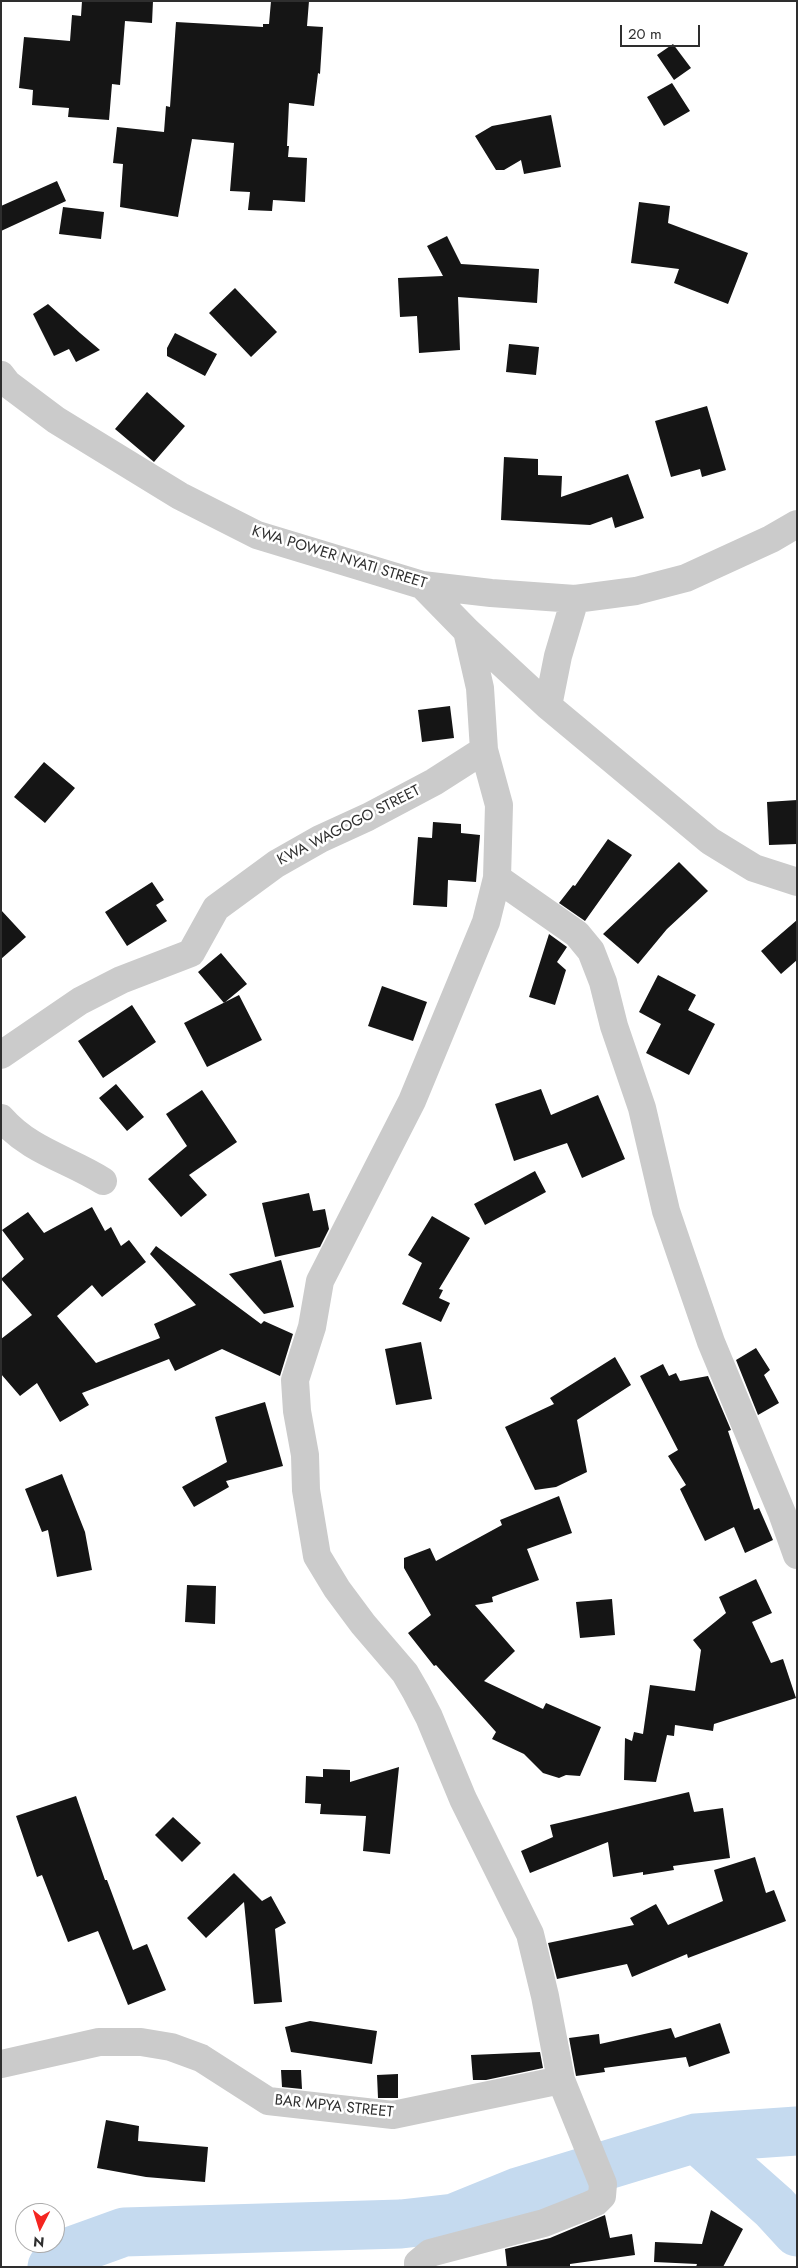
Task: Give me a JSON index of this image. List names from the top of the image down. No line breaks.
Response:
{"streets":{"street":["KWA POWER NYATI STREET","KWA WAGOGO STREET","BAR MPYA STREET"]},"scale_bar":"20 m","north":"bottom"}
